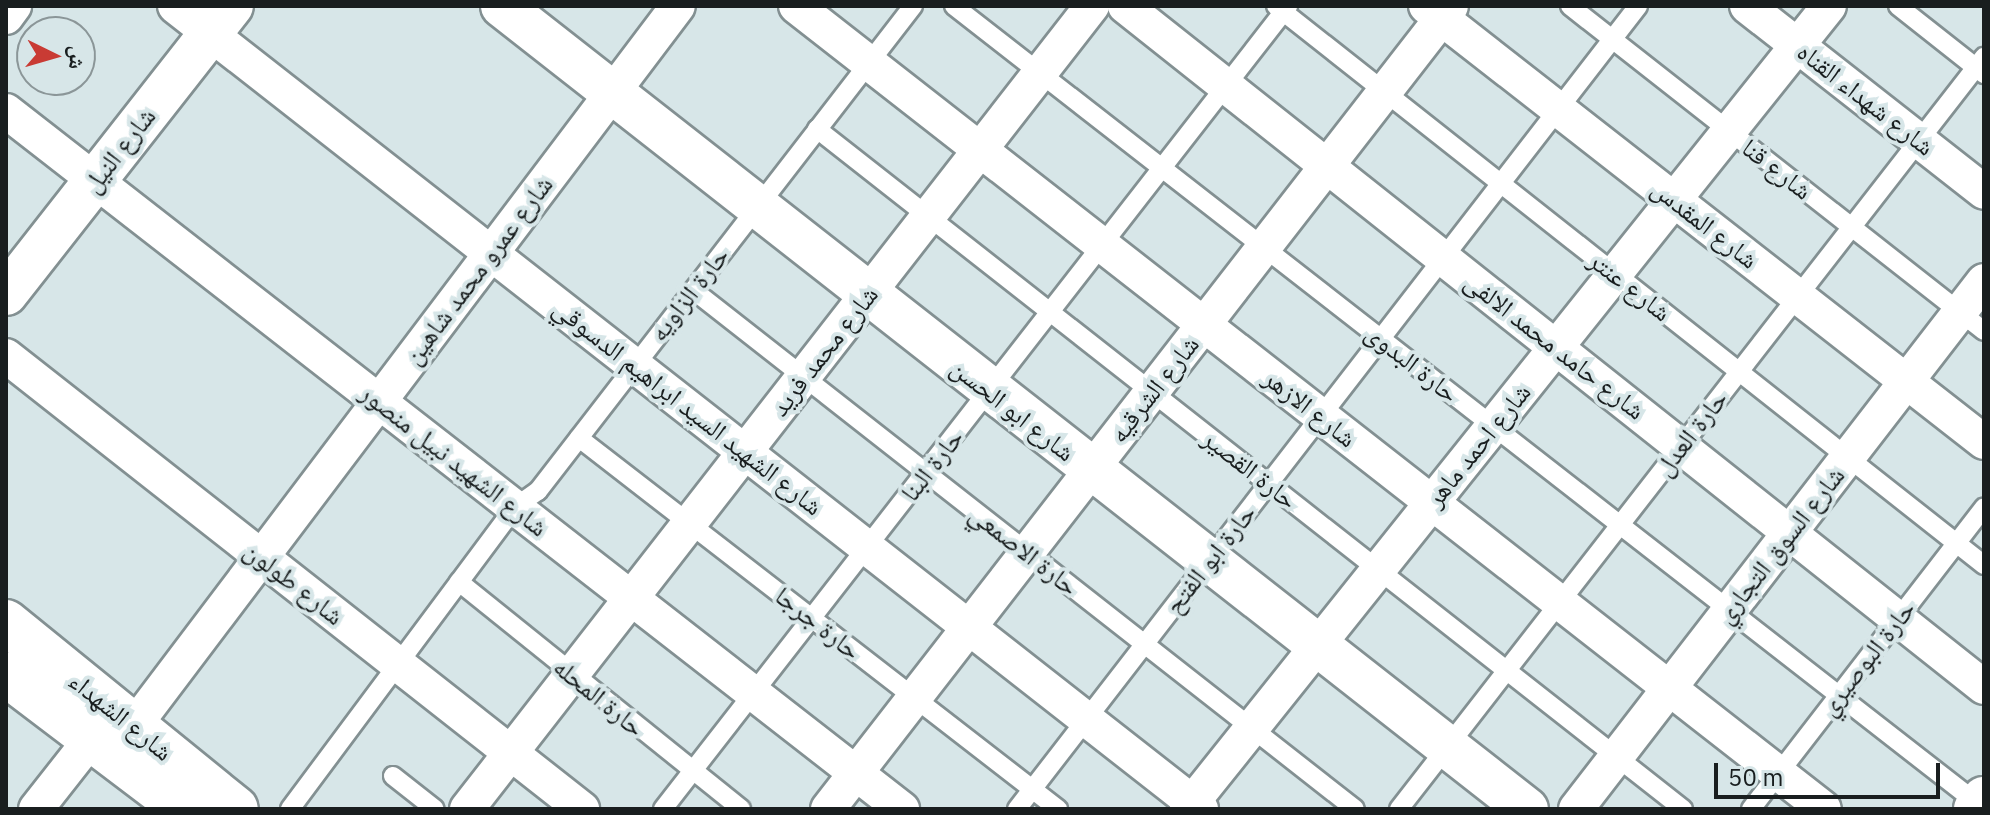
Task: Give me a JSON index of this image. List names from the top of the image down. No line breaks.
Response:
{"streets":{"highway":["شارع الشهداء"],"street":["شارع شهداء القناه","شارع النيل","شارع المقدس","شارع عمرو محمد شاهين","شارع حامد محمد الالفى","شارع محمد فريد","شارع الشرقيه","شارع الشهيد السيد ابراهيم الدسوقي","شارع الازهر","شارع ابو الحسن","شارع احمد ماهر","شارع الشهيد نبيل منصور","شارع السوق التجاري","شارع طولون"],"lane":["شارع قنا","شارع عنتر","حارة الزاويه","حارة البدوى","حارة العدل","حارة البنا","حارة القصير","حارة الاصمعي","حارة ابو الفتح","حارة جرجا","حارة البوصيري","حارة المحله"]},"crossings":[["شارع شهداء القناه","حارة العدل"],["شارع شهداء القناه","شارع احمد ماهر"],["شارع النيل","شارع الشهيد السيد ابراهيم الدسوقي"],["شارع النيل","شارع الشهيد نبيل منصور"],["شارع قنا","حارة العدل"],["شارع قنا","شارع احمد ماهر"],["شارع قنا","شارع السوق التجاري"],["شارع قنا","حارة ابو الفتح"],["شارع المقدس","شارع الشرقيه"],["شارع المقدس","حارة العدل"],["شارع المقدس","شارع احمد ماهر"],["شارع المقدس","شارع السوق التجاري"],["شارع المقدس","حارة ابو الفتح"],["شارع عمرو محمد شاهين","شارع الشهيد السيد ابراهيم الدسوقي"],["شارع عمرو محمد شاهين","شارع ابو الحسن"],["شارع عمرو محمد شاهين","شارع الشهيد نبيل منصور"],["شارع عمرو محمد شاهين","شارع طولون"],["شارع عمرو محمد شاهين","شارع الشهداء"],["شارع عنتر","شارع الشرقيه"],["شارع عنتر","حارة العدل"],["شارع عنتر","شارع احمد ماهر"],["شارع عنتر","حارة البنا"],["شارع عنتر","شارع السوق التجاري"],["شارع عنتر","حارة ابو الفتح"],["شارع عنتر","حارة البوصيري"],["حارة الزاويه","شارع الشهيد السيد ابراهيم الدسوقي"],["حارة الزاويه","شارع الازهر"],["حارة الزاويه","شارع ابو الحسن"],["حارة الزاويه","شارع الشهيد نبيل منصور"],["حارة الزاويه","حارة القصير"],["حارة الزاويه","حارة الاصمعي"],["حارة الزاويه","شارع طولون"],["حارة الزاويه","حارة جرجا"],["حارة الزاويه","حارة المحله"],["شارع حامد محمد الالفى","شارع الشرقيه"],["شارع حامد محمد الالفى","حارة العدل"],["شارع حامد محمد الالفى","شارع احمد ماهر"],["شارع حامد محمد الالفى","حارة البنا"],["شارع حامد محمد الالفى","شارع السوق التجاري"],["شارع حامد محمد الالفى","حارة ابو الفتح"],["شارع حامد محمد الالفى","حارة البوصيري"],["شارع محمد فريد","حارة البدوى"],["شارع محمد فريد","شارع الشهيد السيد ابراهيم الدسوقي"],["شارع محمد فريد","شارع الازهر"],["شارع محمد فريد","شارع ابو الحسن"],["شارع محمد فريد","شارع الشهيد نبيل منصور"],["شارع محمد فريد","حارة القصير"],["شارع محمد فريد","حارة الاصمعي"],["شارع محمد فريد","شارع طولون"],["شارع محمد فريد","حارة جرجا"],["شارع محمد فريد","حارة المحله"],["حارة البدوى","شارع الشرقيه"],["حارة البدوى","حارة العدل"],["حارة البدوى","شارع احمد ماهر"],["حارة البدوى","حارة البنا"],["حارة البدوى","شارع السوق التجاري"],["حارة البدوى","حارة ابو الفتح"],["حارة البدوى","حارة البوصيري"],["شارع الشرقيه","شارع الشهيد السيد ابراهيم الدسوقي"],["شارع الشرقيه","شارع الازهر"],["شارع الشرقيه","شارع ابو الحسن"],["شارع الشرقيه","شارع الشهيد نبيل منصور"],["شارع الشرقيه","حارة القصير"],["شارع الشرقيه","حارة الاصمعي"],["شارع الشرقيه","حارة جرجا"],["شارع الشهيد السيد ابراهيم الدسوقي","شارع احمد ماهر"],["شارع الشهيد السيد ابراهيم الدسوقي","حارة البنا"],["شارع الشهيد السيد ابراهيم الدسوقي","حارة ابو الفتح"],["شارع الازهر","حارة العدل"],["شارع الازهر","شارع احمد ماهر"],["شارع الازهر","حارة البنا"],["شارع الازهر","شارع السوق التجاري"],["شارع الازهر","حارة ابو الفتح"],["شارع الازهر","حارة البوصيري"],["شارع ابو الحسن","حارة العدل"],["شارع ابو الحسن","شارع احمد ماهر"],["شارع ابو الحسن","حارة البنا"],["شارع ابو الحسن","حارة ابو الفتح"],["حارة العدل","حارة القصير"],["شارع احمد ماهر","حارة القصير"],["شارع احمد ماهر","حارة الاصمعي"],["شارع الشهيد نبيل منصور","حارة البنا"],["حارة البنا","حارة القصير"],["حارة البنا","حارة الاصمعي"],["حارة البنا","حارة جرجا"],["حارة البنا","حارة المحله"],["حارة القصير","شارع السوق التجاري"],["حارة القصير","حارة ابو الفتح"],["حارة الاصمعي","حارة ابو الفتح"],["حارة ابو الفتح","حارة جرجا"]],"scale_bar":"50 m","north":"right"}
